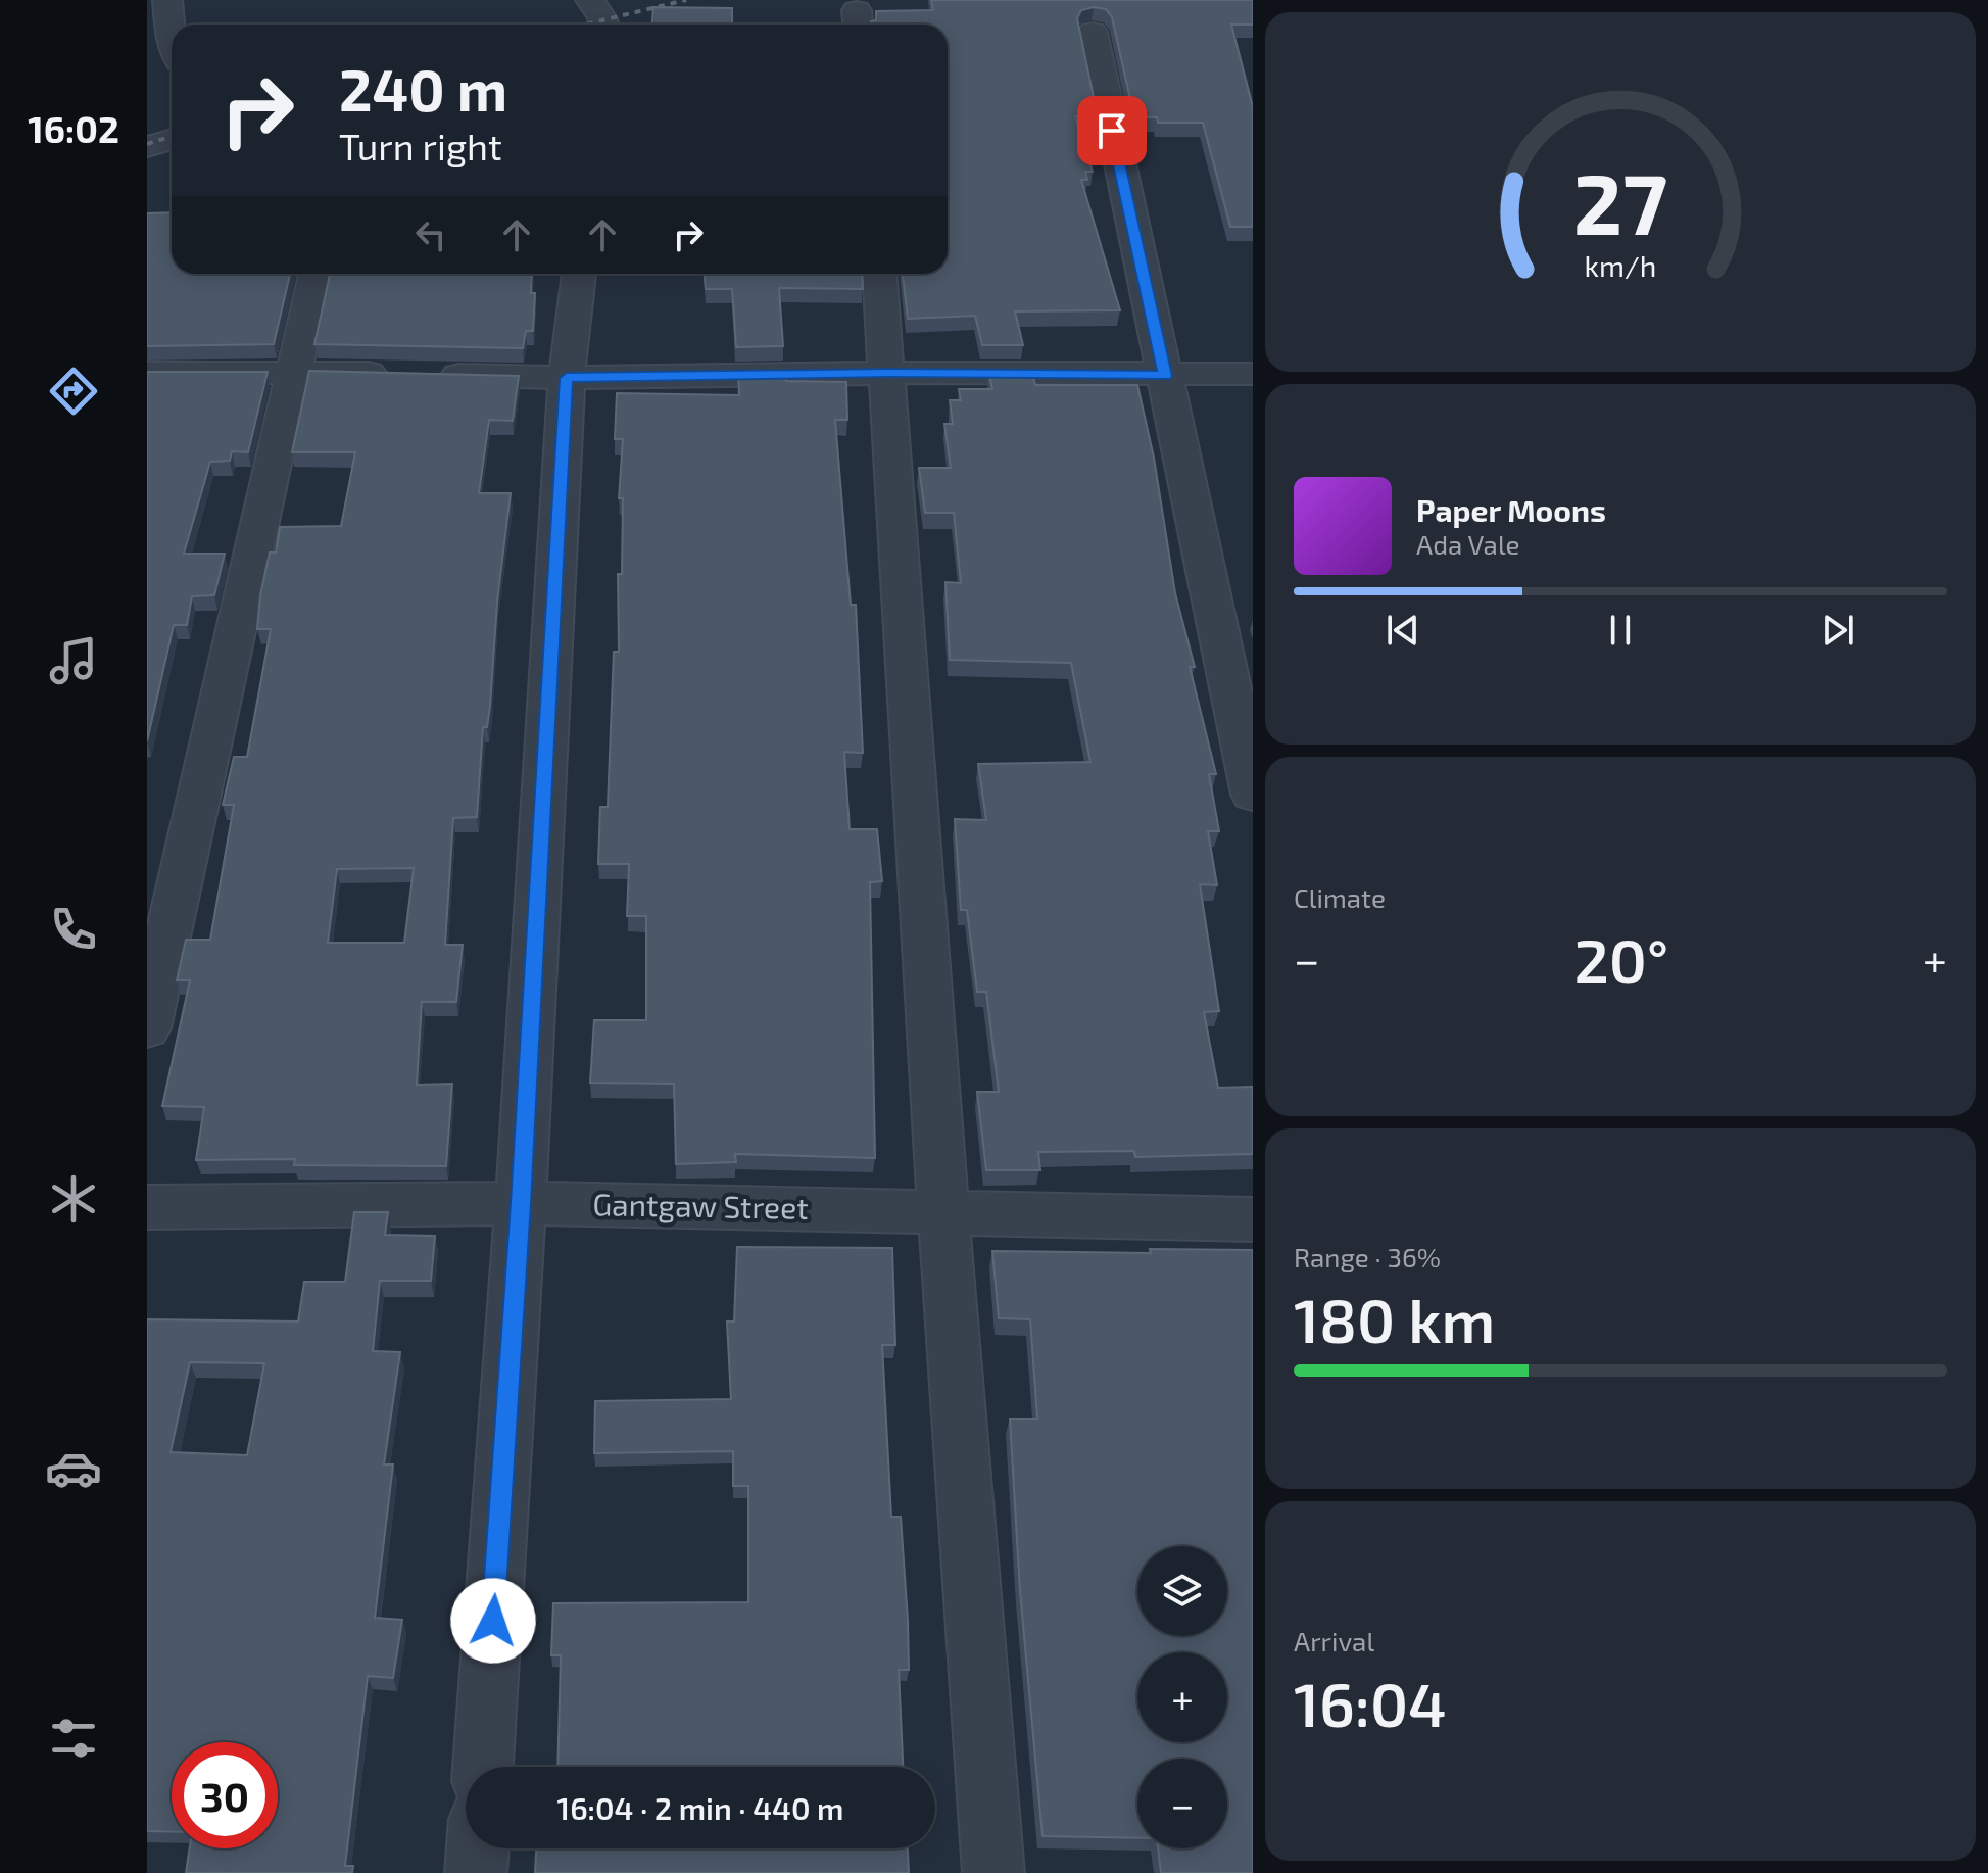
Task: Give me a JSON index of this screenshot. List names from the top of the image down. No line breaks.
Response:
{"streets":{"street":["Gantgaw Street"]},"page":{"tabs":"16:02","turn":["240 m","Turn right"],"song":["Paper Moons","Ada Vale"],"tile":["Climate",["Range · 36%","180 km"],["Arrival","16:04"]],"heat":["−","20°","+"],"map_buttons":["+","−"],"limit":"30","trip":"16:04 · 2 min · 440 m","gauge":["27","km/h"]}}
